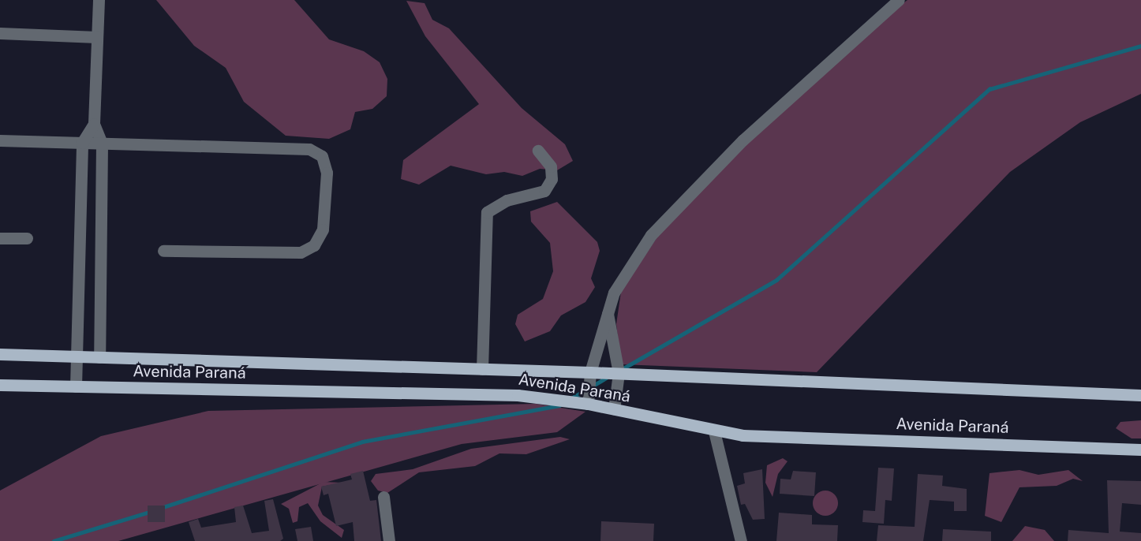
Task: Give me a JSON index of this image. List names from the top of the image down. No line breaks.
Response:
{"streets":{"main road":["Avenida Paraná"]}}
